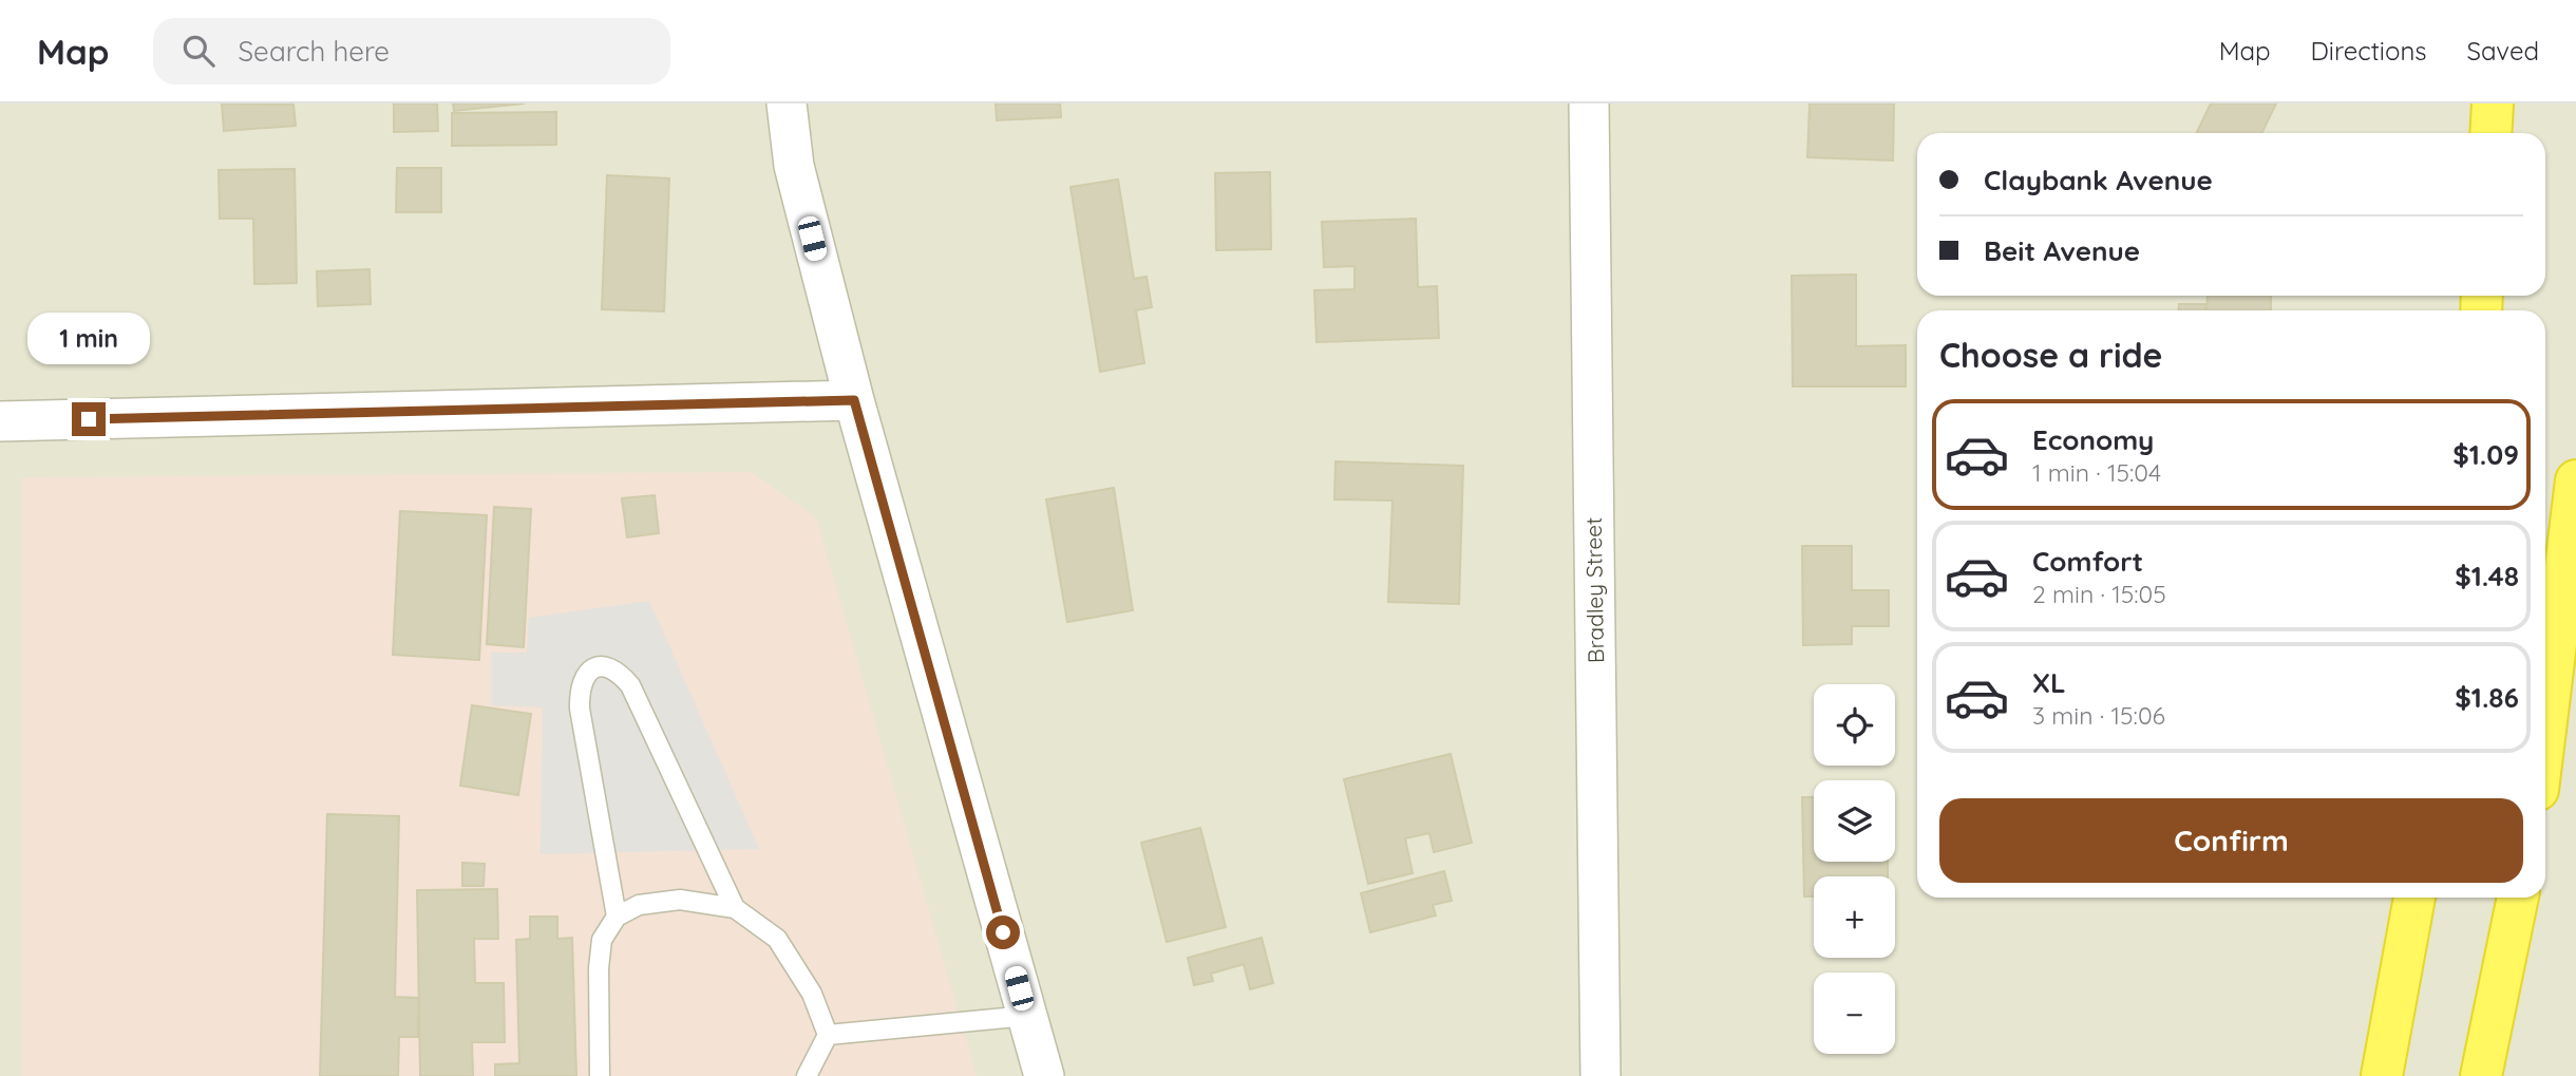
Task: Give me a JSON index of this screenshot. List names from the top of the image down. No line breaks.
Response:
{"streets":{"street":["Bradley Street"]},"page":{"header":"Map","search":"Search here","nav":["Map","Directions","Saved"],"banner":["Claybank Avenue","Beit Avenue"],"heading":"Choose a ride","bubble":"1 min","list":[{"name":"Economy","note":"1 min · 15:04","value":"$1.09"},{"name":"Comfort","note":"2 min · 15:05","value":"$1.48"},{"name":"XL","note":"3 min · 15:06","value":"$1.86"}],"map_buttons":["+","−"],"buttons":"Confirm"}}
